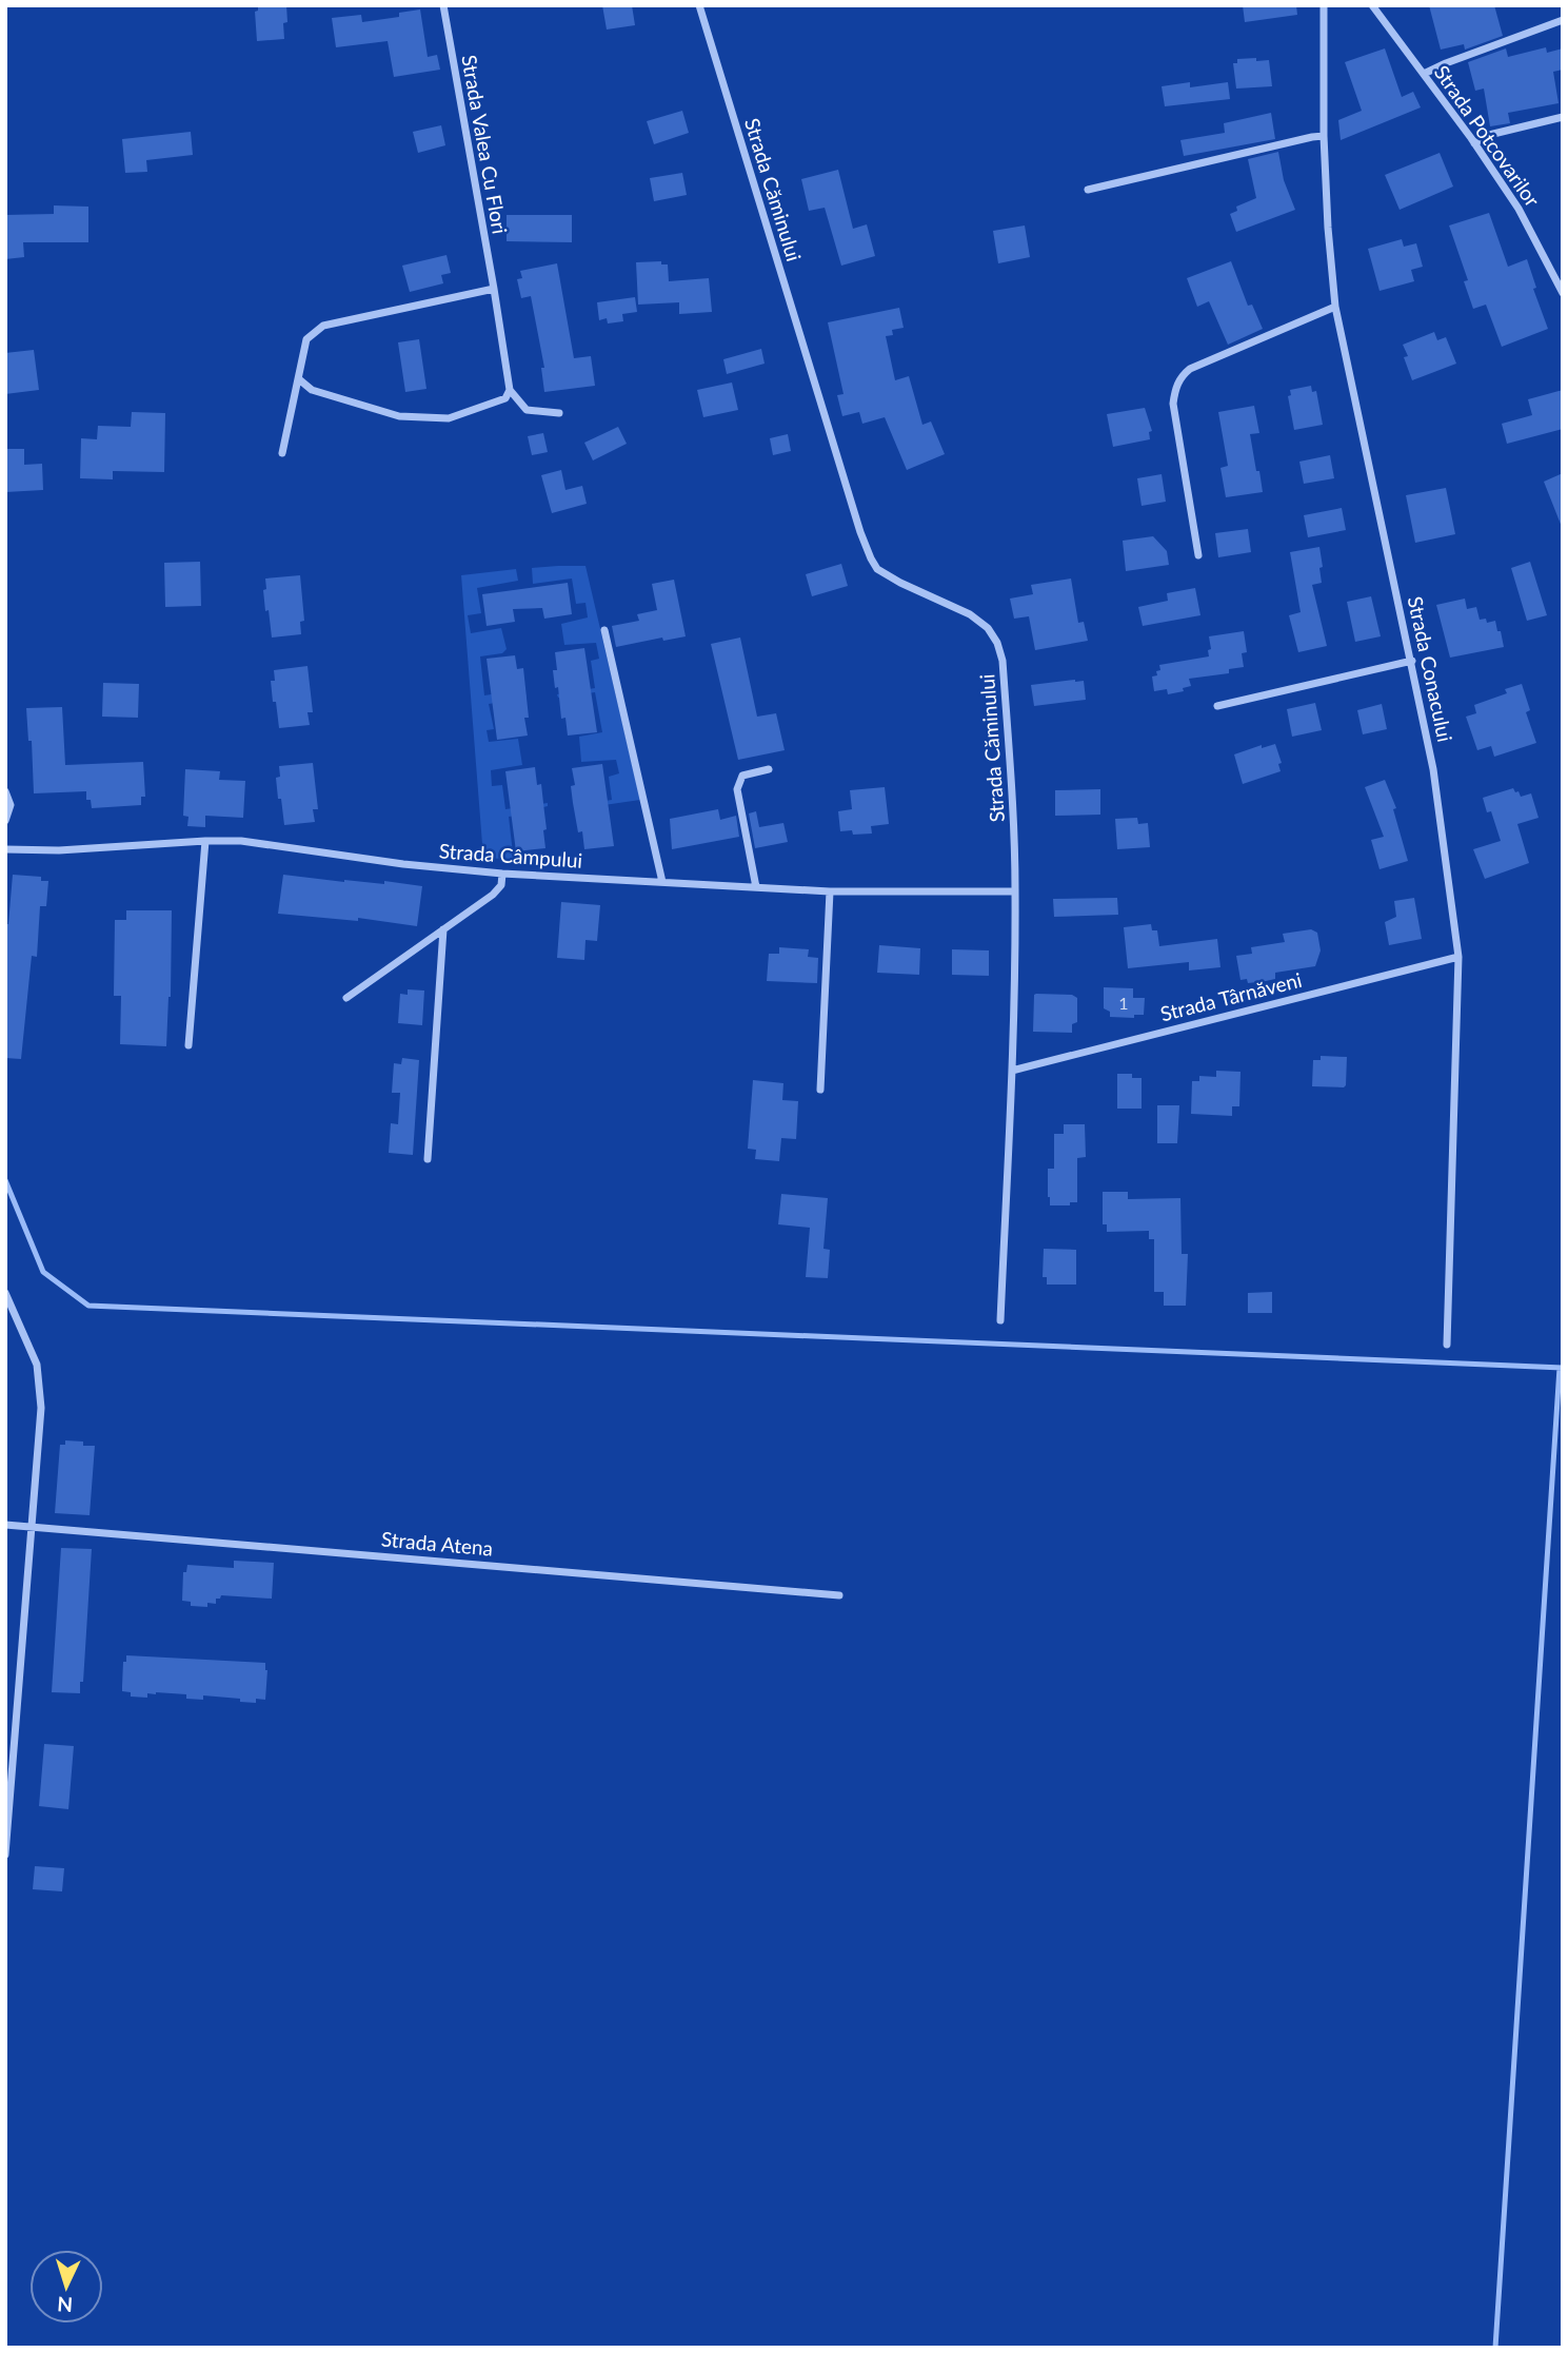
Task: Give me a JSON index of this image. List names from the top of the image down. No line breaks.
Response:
{"streets":{"street":["Strada Potcovarilor","Strada Valea Cu Flori","Strada Căminului","Strada Conacului","Strada Câmpului","Strada Târnăveni","Strada Atena"]},"crossings":[["Strada Căminului","Strada Câmpului"],["Strada Căminului","Strada Târnăveni"],["Strada Conacului","Strada Târnăveni"]],"house_numbers":["1"],"north":"bottom"}
